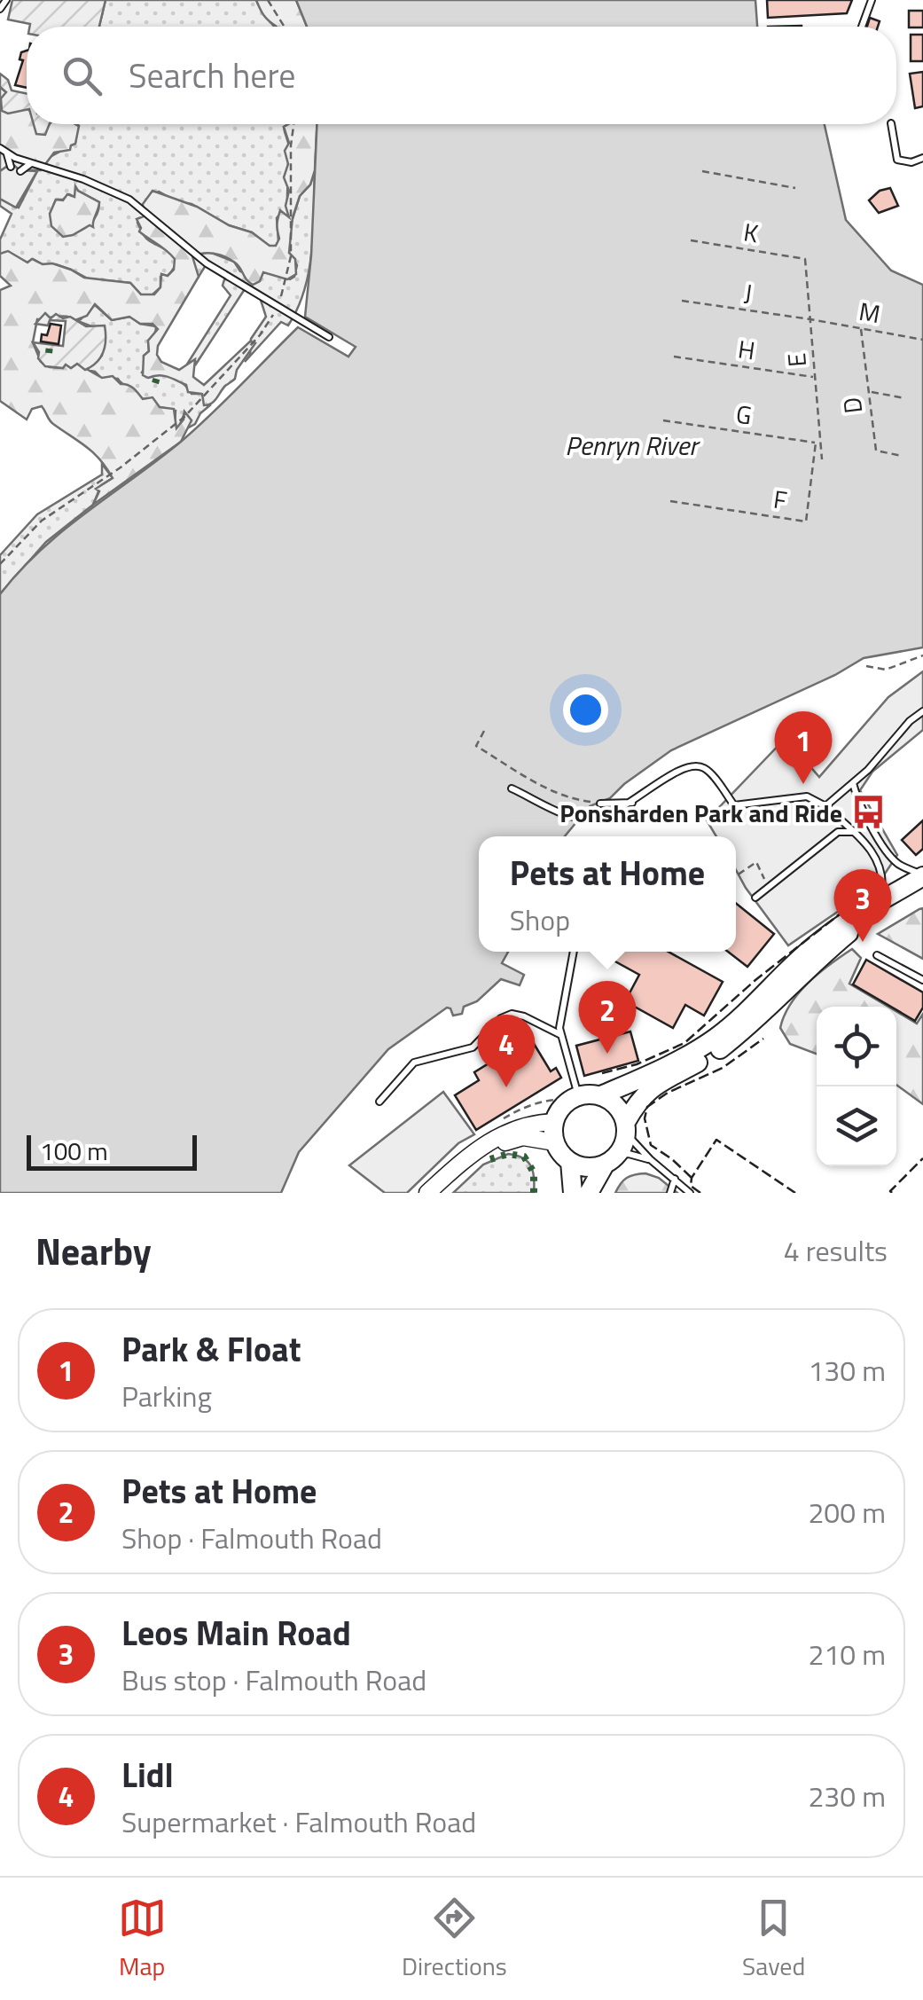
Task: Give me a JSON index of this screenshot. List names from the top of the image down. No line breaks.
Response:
{"streets":{"path":["K","J","M","H","E","D","G","F"]},"crossings":[["K","E"],["J","M"],["J","E"],["M","E"],["M","D"],["H","E"],["E","G"],["E","F"],["G","F"]],"water":["Penryn River"],"places":{"bus stop":["Ponsharden Park and Ride"]},"scale_bar":"100 m","page":{"search":"Search here","pins":["1","3","2","4"],"popup":["Pets at Home","Shop"],"scale":"100 m","heading":["Nearby","4 results"],"list":[{"mark":"1","name":"Park & Float","note":"Parking","value":"130 m"},{"mark":"2","name":"Pets at Home","note":"Shop · Falmouth Road","value":"200 m"},{"mark":"3","name":"Leos Main Road","note":"Bus stop · Falmouth Road","value":"210 m"},{"mark":"4","name":"Lidl","note":"Supermarket · Falmouth Road","value":"230 m"}],"nav":["Map","Directions","Saved"]}}
